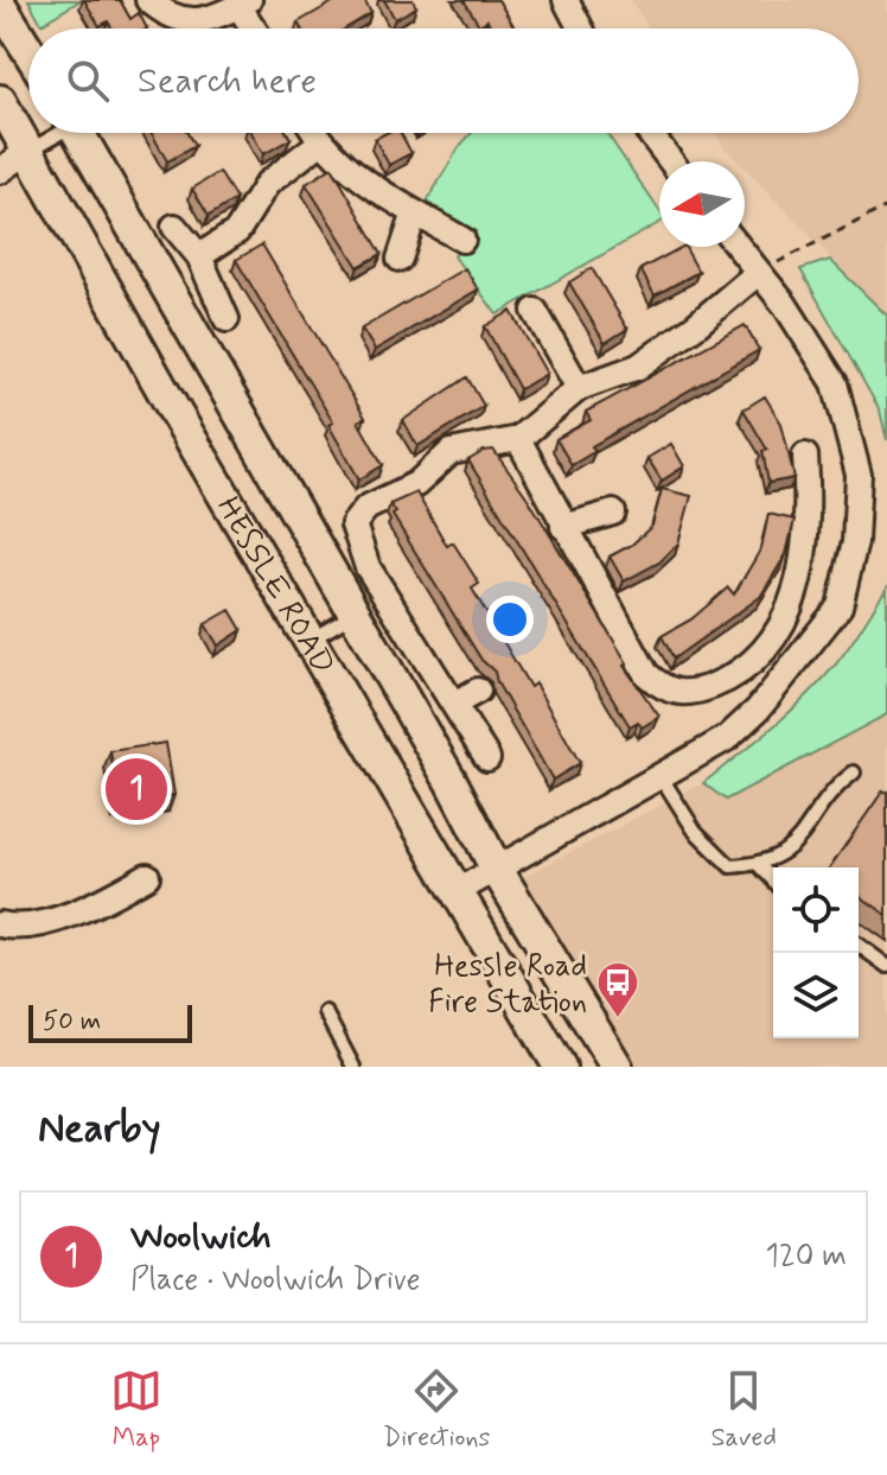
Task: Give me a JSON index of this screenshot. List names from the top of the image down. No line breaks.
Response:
{"streets":{"street":["HESSLE ROAD"]},"places":{"bus stop":["Hessle Road Fire Station"]},"scale_bar":"50 m","north":"left","page":{"search":"Search here","pins":"1","scale":"50 m","heading":"Nearby","list":[{"mark":"1","name":"Woolwich","note":"Place · Woolwich Drive","value":"120 m"}],"nav":["Map","Directions","Saved"]}}
